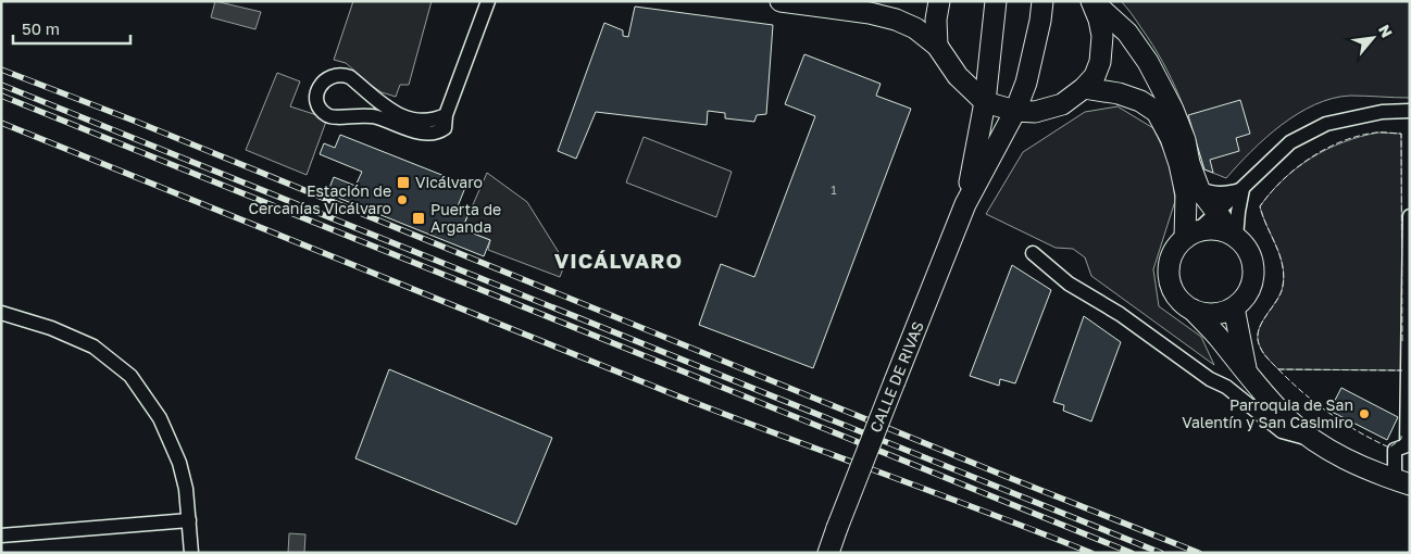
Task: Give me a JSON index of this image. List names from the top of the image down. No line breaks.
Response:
{"streets":{"main road":["CALLE DE RIVAS"]},"districts":["VICÁLVARO"],"places":{"transit":["Vicálvaro","Puerta de Arganda"],"other":["Estación de Cercanías Vicálvaro","Parroquia de San Valentín y San Casimiro"]},"house_numbers":["1"],"scale_bar":"50 m","north":"top right"}
